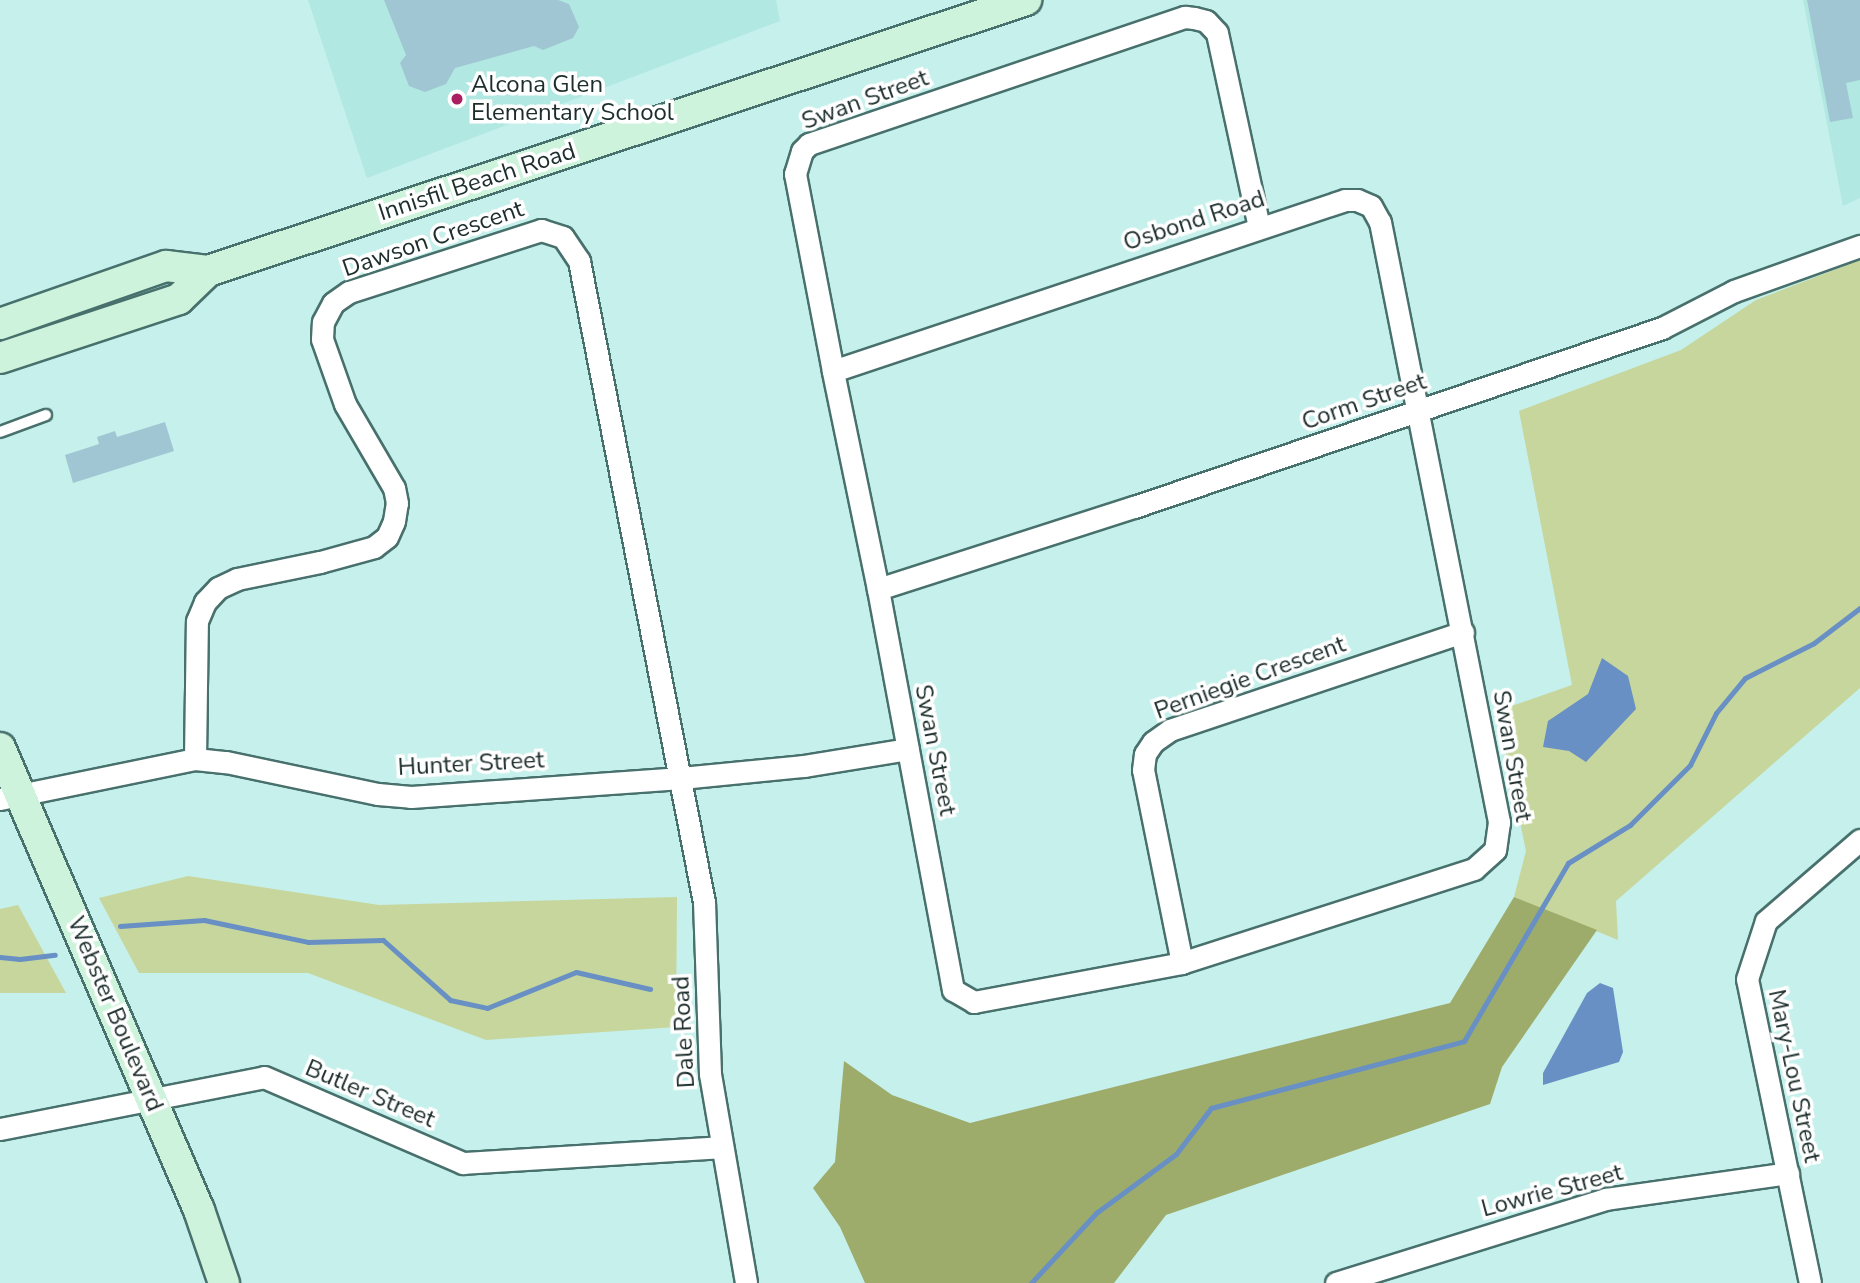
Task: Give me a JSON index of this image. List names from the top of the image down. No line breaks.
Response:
{"streets":{"main road":["Innisfil Beach Road","Webster Boulevard"],"street":["Swan Street","Osbond Road","Dawson Crescent","Corm Street","Perniegie Crescent","Hunter Street","Dale Road","Mary-Lou Street","Butler Street","Lowrie Street"]},"crossings":[["Swan Street","Osbond Road"],["Swan Street","Corm Street"],["Swan Street","Perniegie Crescent"],["Swan Street","Hunter Street"],["Osbond Road","Corm Street"],["Dawson Crescent","Hunter Street"],["Dawson Crescent","Dale Road"],["Hunter Street","Webster Boulevard"],["Hunter Street","Dale Road"],["Webster Boulevard","Butler Street"],["Dale Road","Butler Street"],["Mary-Lou Street","Lowrie Street"]],"places":["Alcona Glen Elementary School"]}
